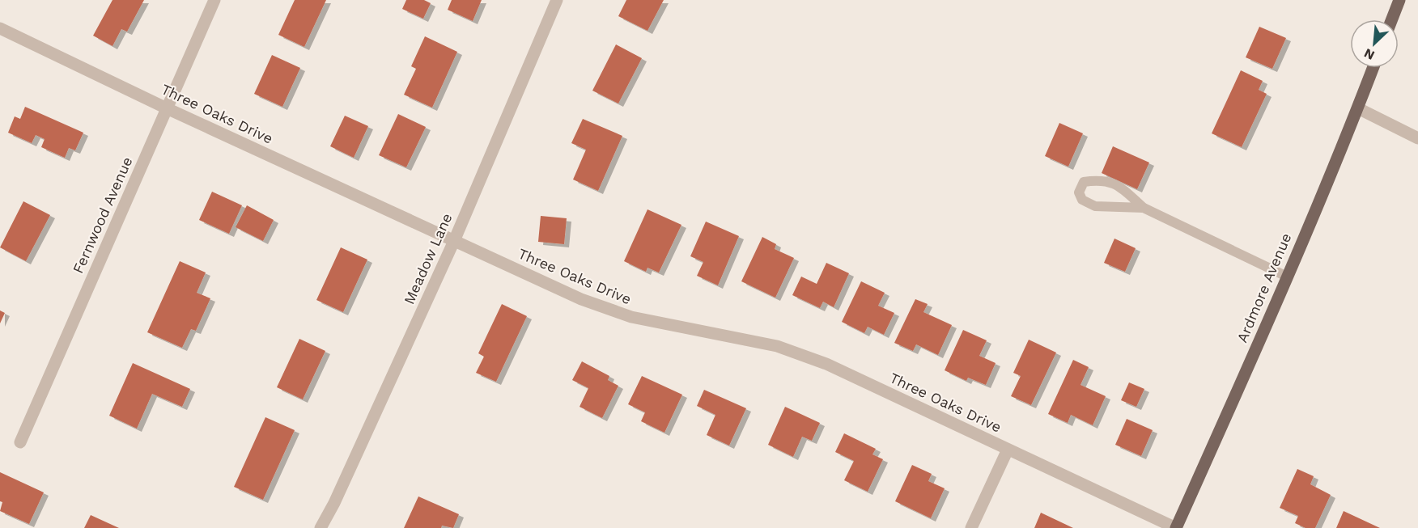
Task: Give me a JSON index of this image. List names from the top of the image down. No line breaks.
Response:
{"streets":{"main road":["Ardmore Avenue"],"street":["Three Oaks Drive","Fernwood Avenue","Meadow Lane"]},"crossings":[["Three Oaks Drive","Fernwood Avenue"],["Three Oaks Drive","Meadow Lane"],["Three Oaks Drive","Ardmore Avenue"]],"north":"bottom left"}
